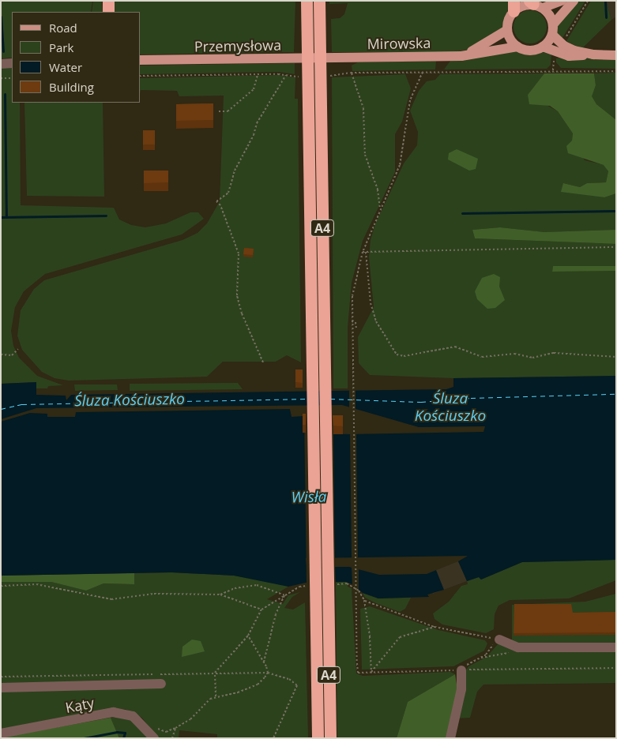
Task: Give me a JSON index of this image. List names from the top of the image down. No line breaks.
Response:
{"streets":{"highway":["A4"],"main road":["Mirowska","Przemysłowa"],"street":["Kąty"]},"crossings":[["Mirowska","Przemysłowa"]],"water":["Śluza Kościuszko","Wisła"],"legend":["Road","Park","Water","Building"]}
